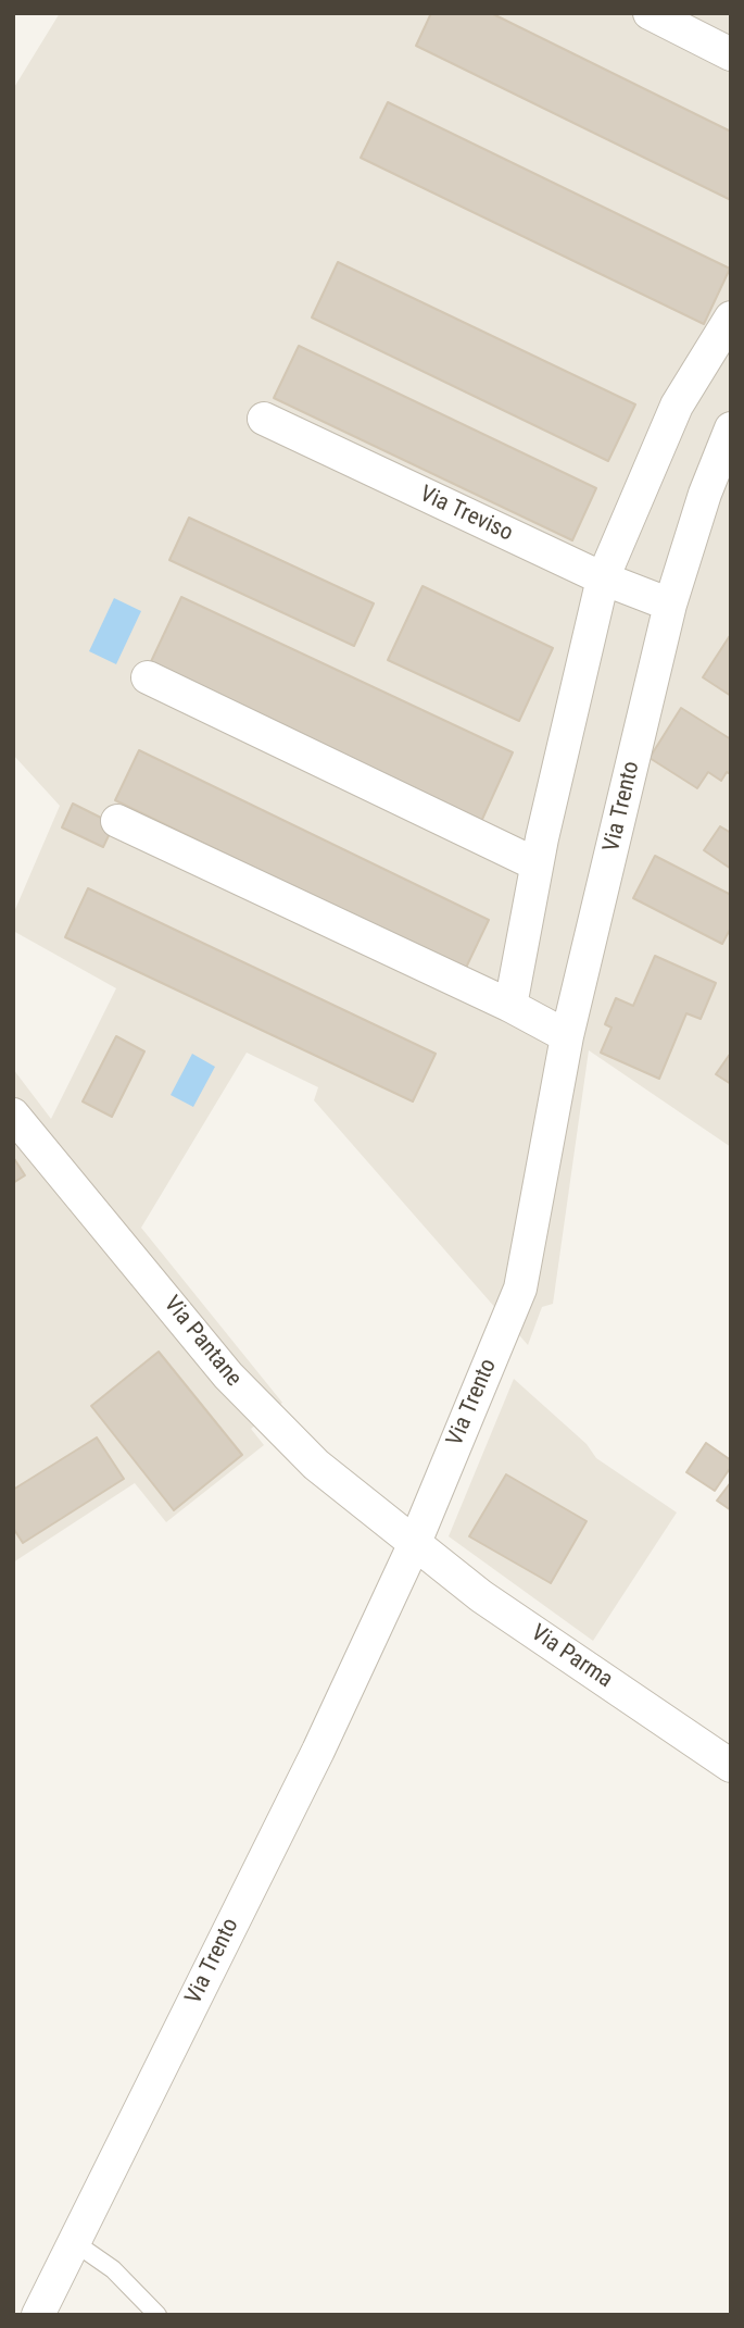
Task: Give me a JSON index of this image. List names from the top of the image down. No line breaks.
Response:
{"streets":{"street":["Via Treviso","Via Trento","Via Pantane","Via Parma"]},"crossings":[["Via Treviso","Via Trento"],["Via Trento","Via Pantane"],["Via Trento","Via Parma"],["Via Pantane","Via Parma"]]}
